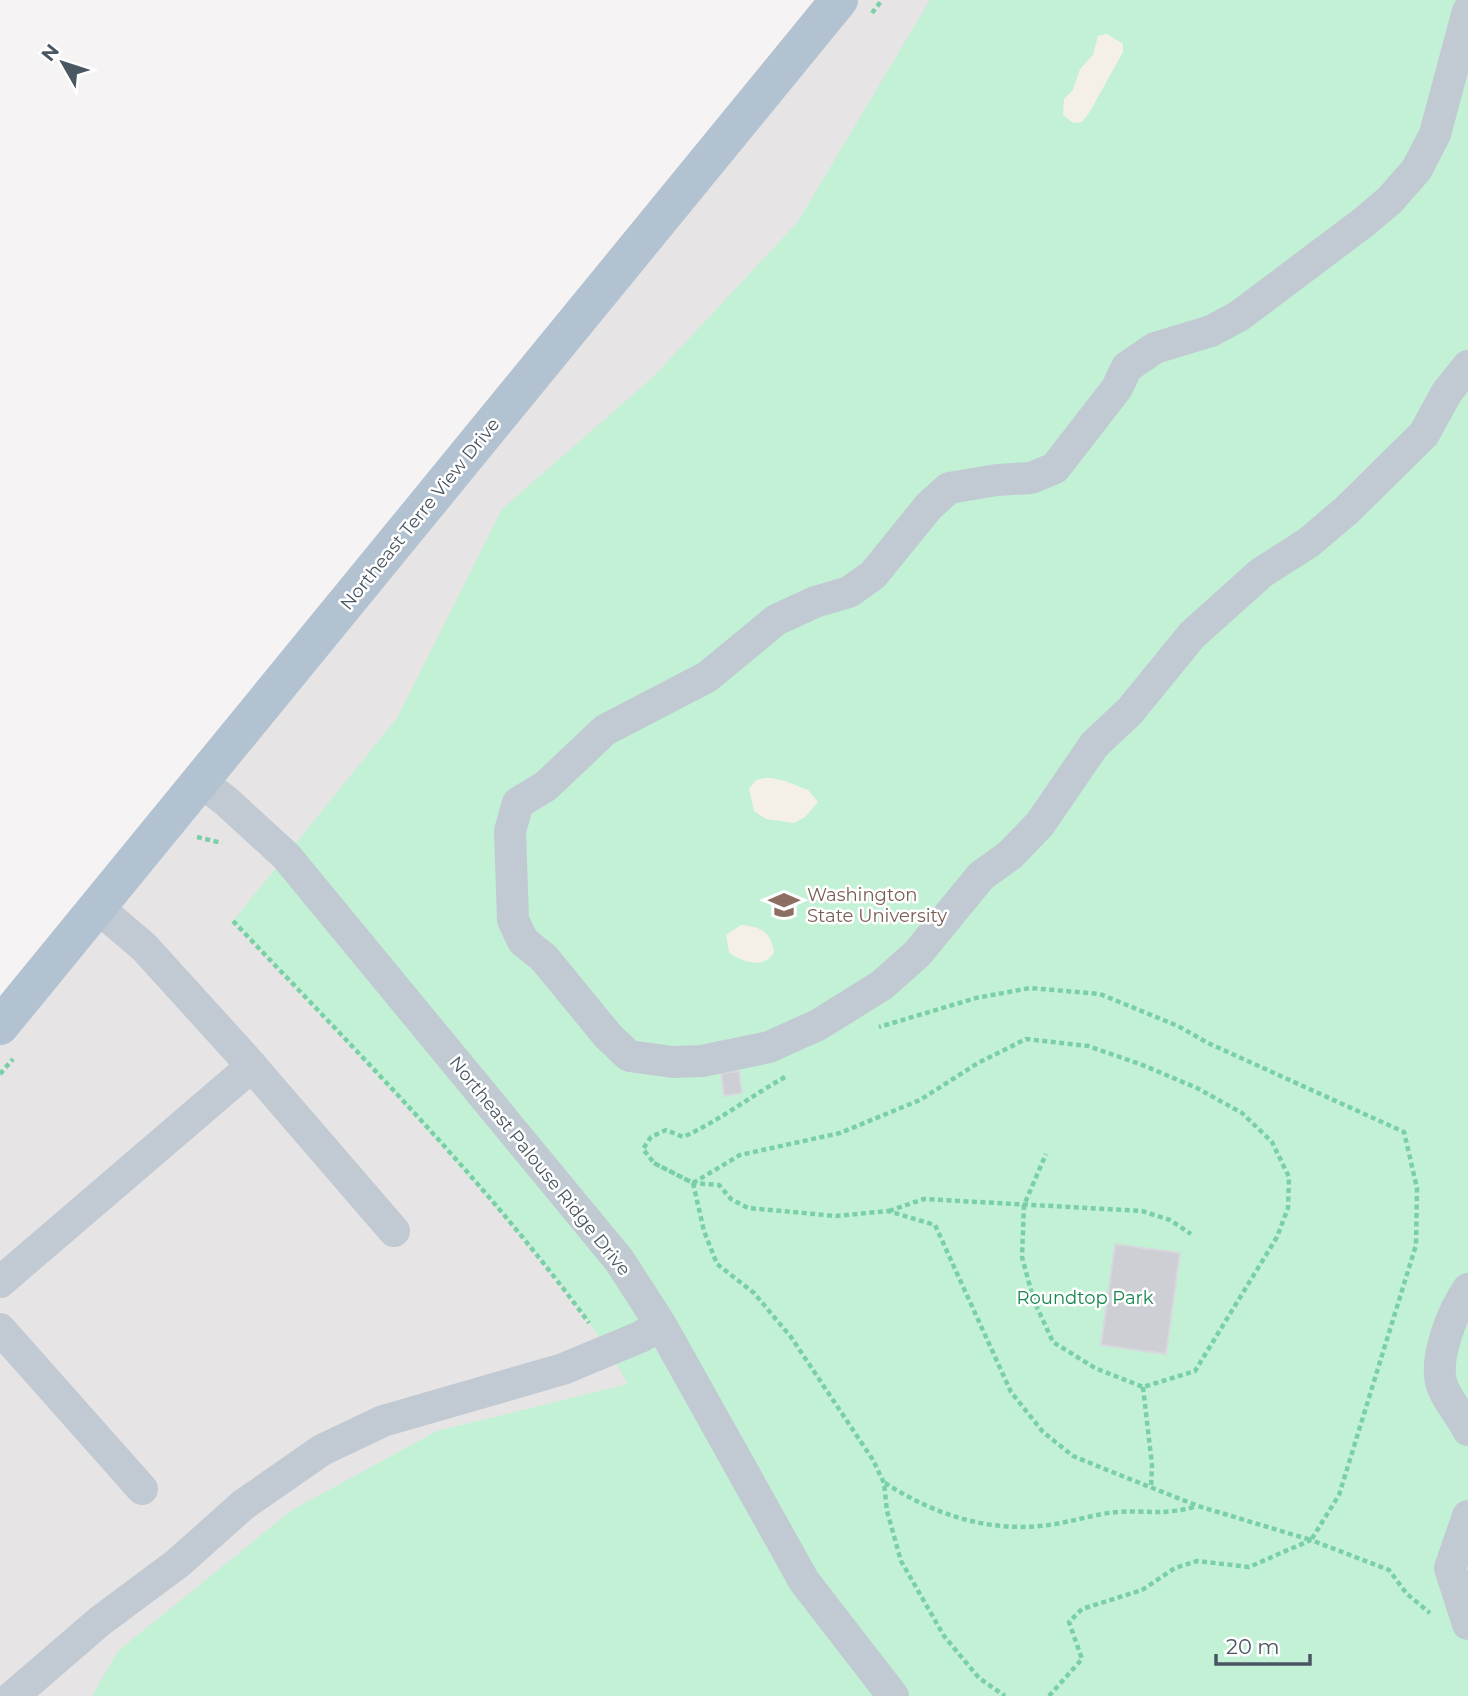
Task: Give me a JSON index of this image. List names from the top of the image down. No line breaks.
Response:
{"streets":{"main road":["Northeast Terre View Drive"],"street":["Northeast Palouse Ridge Drive"]},"crossings":[["Northeast Terre View Drive","Northeast Palouse Ridge Drive"]],"parks":["Roundtop Park"],"places":{"school or university":["Washington State University"]},"scale_bar":"20 m","north":"top left"}
